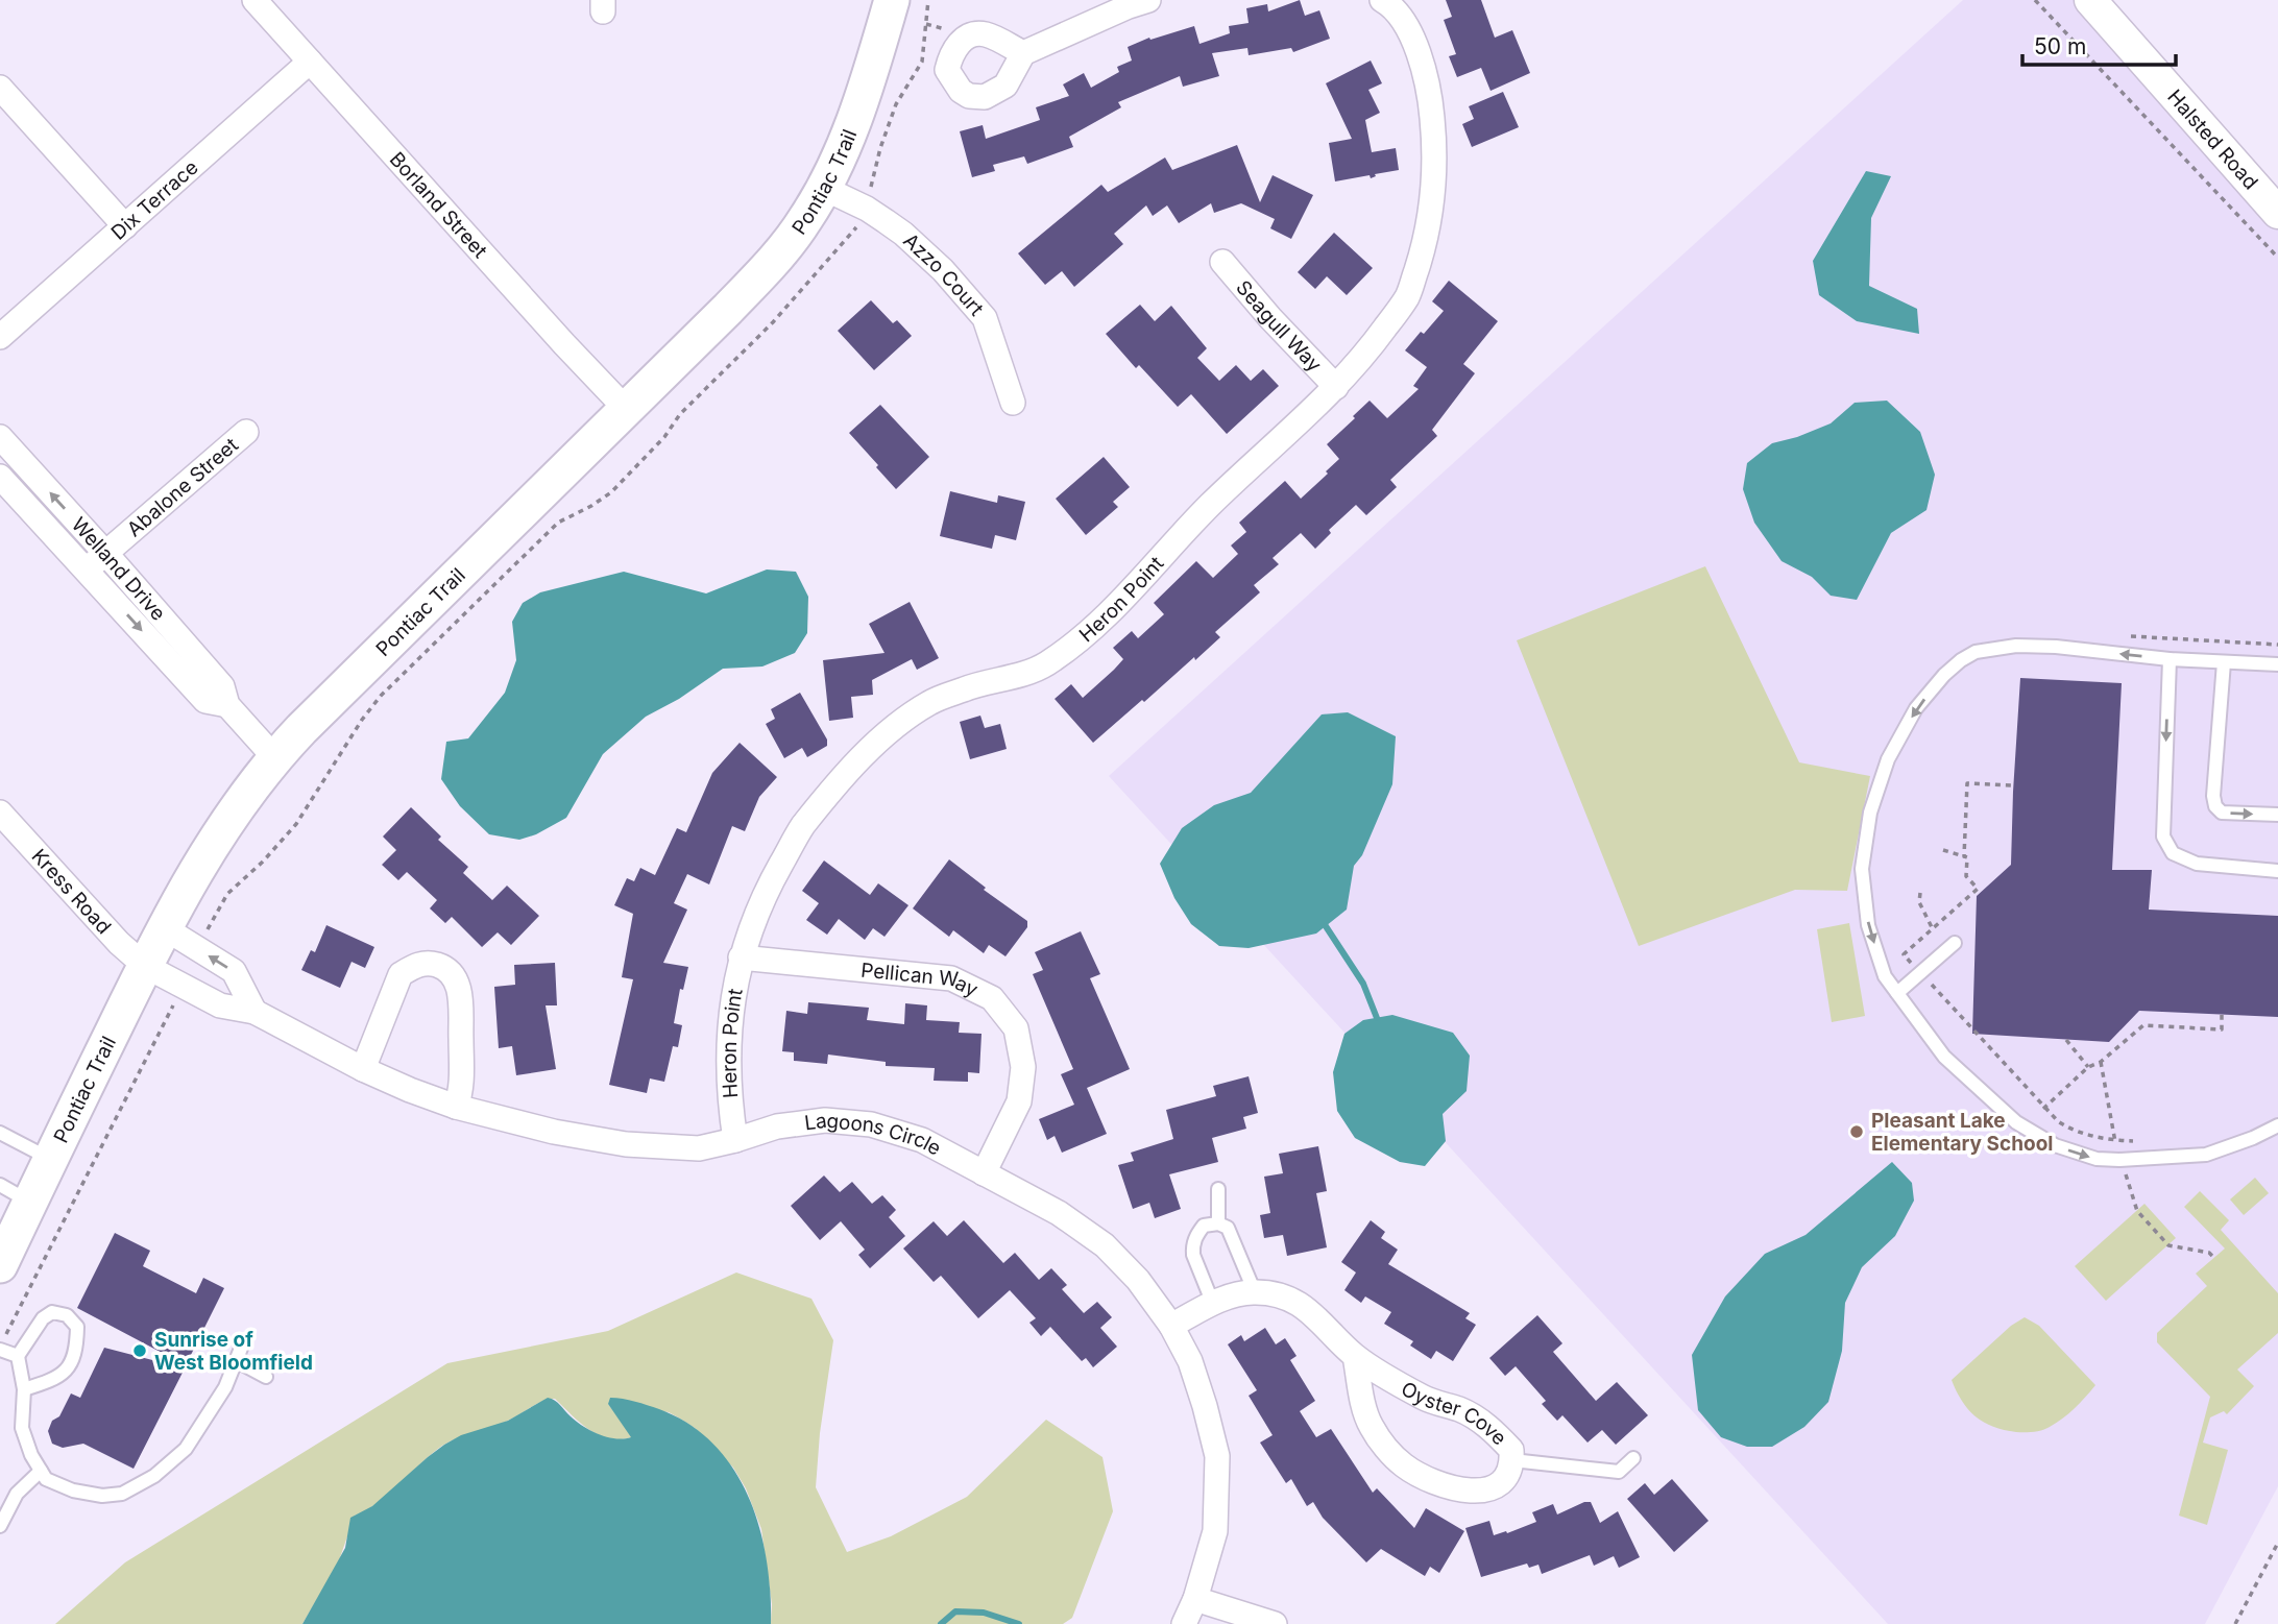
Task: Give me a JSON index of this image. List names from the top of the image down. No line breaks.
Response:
{"streets":{"main road":["Pontiac Trail"],"street":["Halsted Road","Dix Terrace","Borland Street","Azzo Court","Seagull Way","Abalone Street","Welland Drive","Heron Point","Kress Road","Pellican Way","Lagoons Circle","Oyster Cove"]},"crossings":[["Pontiac Trail","Borland Street"],["Pontiac Trail","Azzo Court"],["Pontiac Trail","Welland Drive"],["Pontiac Trail","Kress Road"],["Pontiac Trail","Lagoons Circle"],["Dix Terrace","Borland Street"],["Seagull Way","Heron Point"],["Abalone Street","Welland Drive"],["Heron Point","Pellican Way"],["Heron Point","Lagoons Circle"],["Kress Road","Lagoons Circle"],["Pellican Way","Lagoons Circle"],["Lagoons Circle","Oyster Cove"]],"places":["Pleasant Lake Elementary School","Sunrise of West Bloomfield"],"scale_bar":"50 m"}
